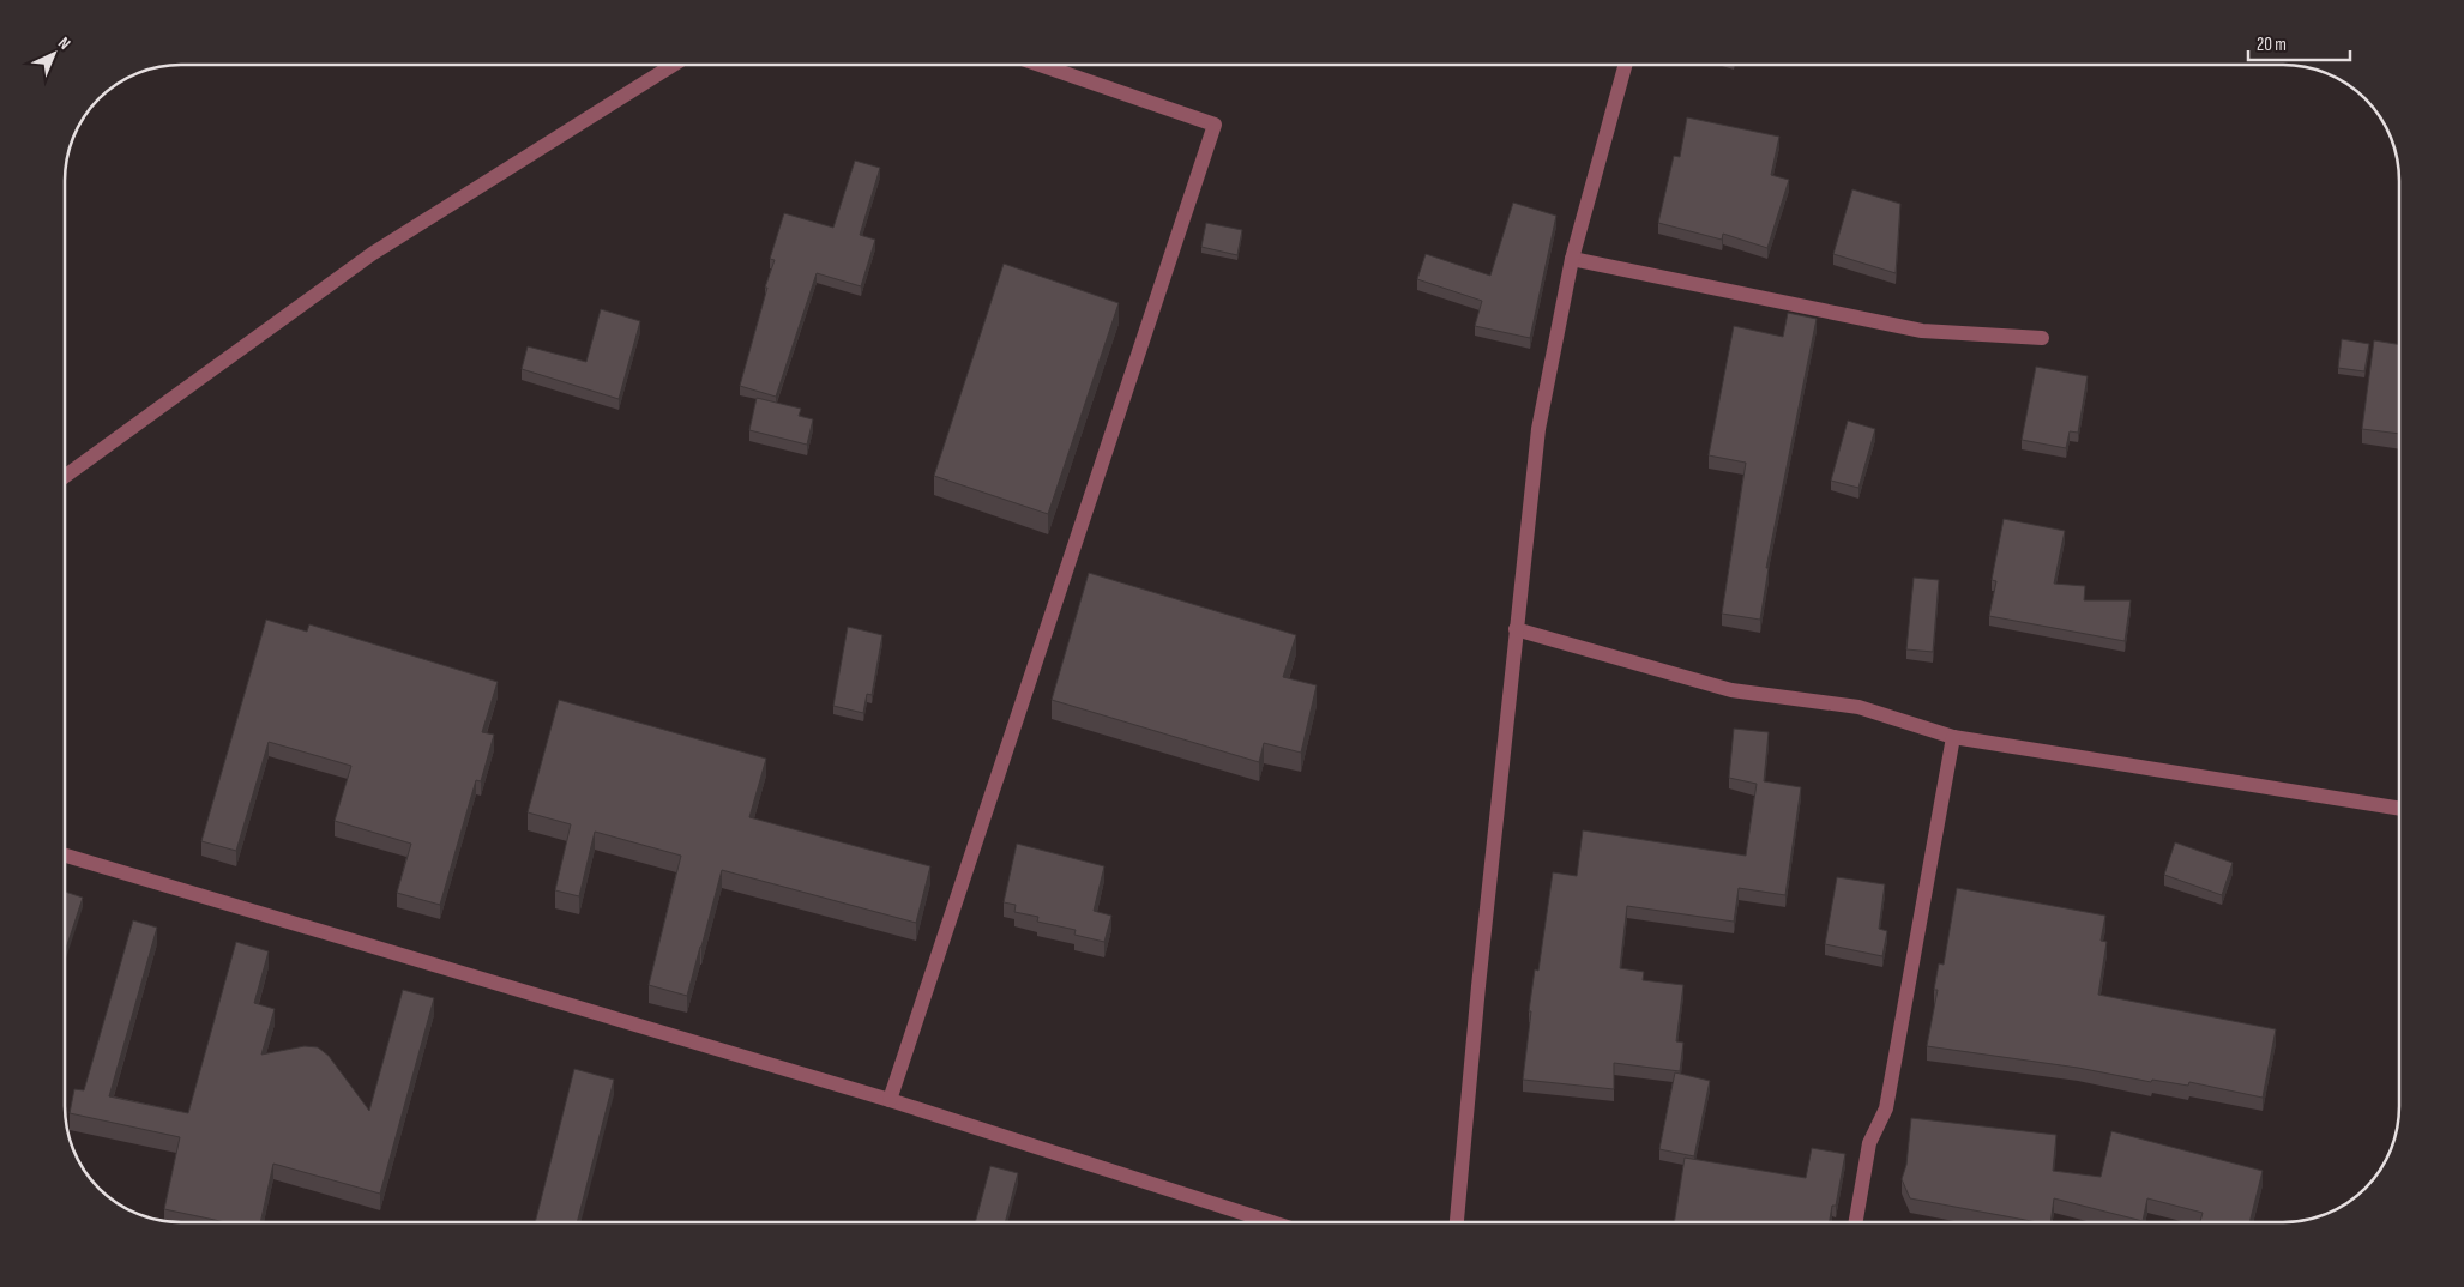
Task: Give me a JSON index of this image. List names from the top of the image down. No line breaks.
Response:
{"scale_bar":"20 m","north":"top right"}
